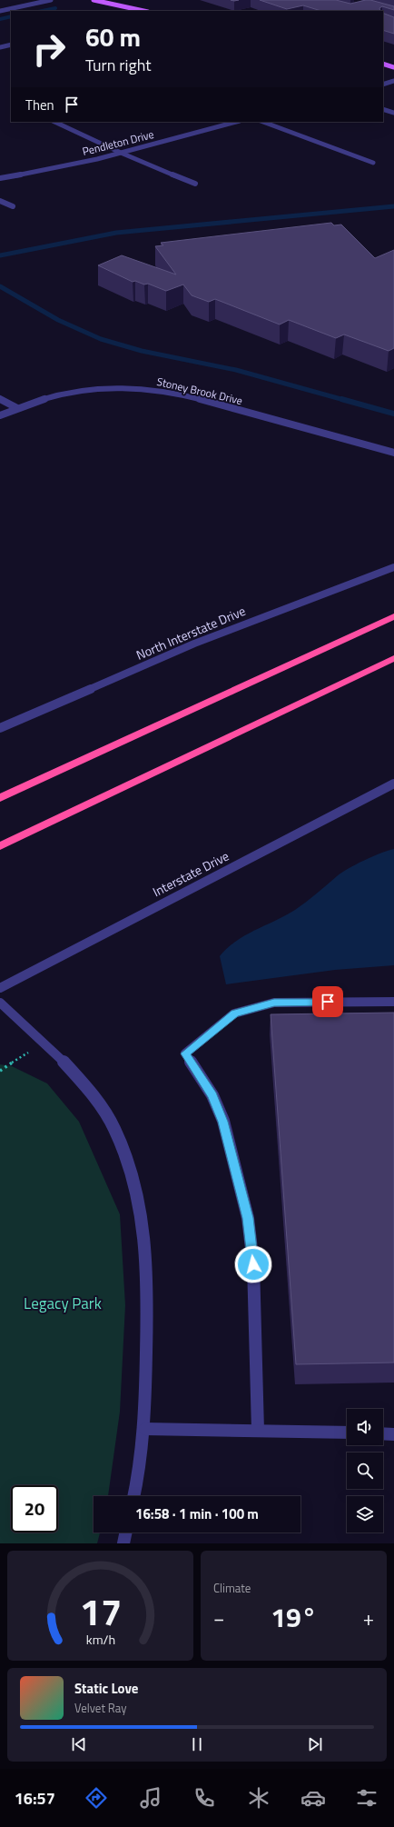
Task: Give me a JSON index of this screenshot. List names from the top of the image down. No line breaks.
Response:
{"streets":{"street":["Pendleton Drive","Stoney Brook Drive","North Interstate Drive","Interstate Drive"]},"parks":["Legacy Park"],"page":{"turn":["60 m","Turn right"],"then":"Then","limit":"20","trip":"16:58 · 1 min · 100 m","tile":"Climate","heat":["−","19°","+"],"song":["Static Love","Velvet Ray"],"tabs":"16:57","gauge":["17","km/h"]}}
